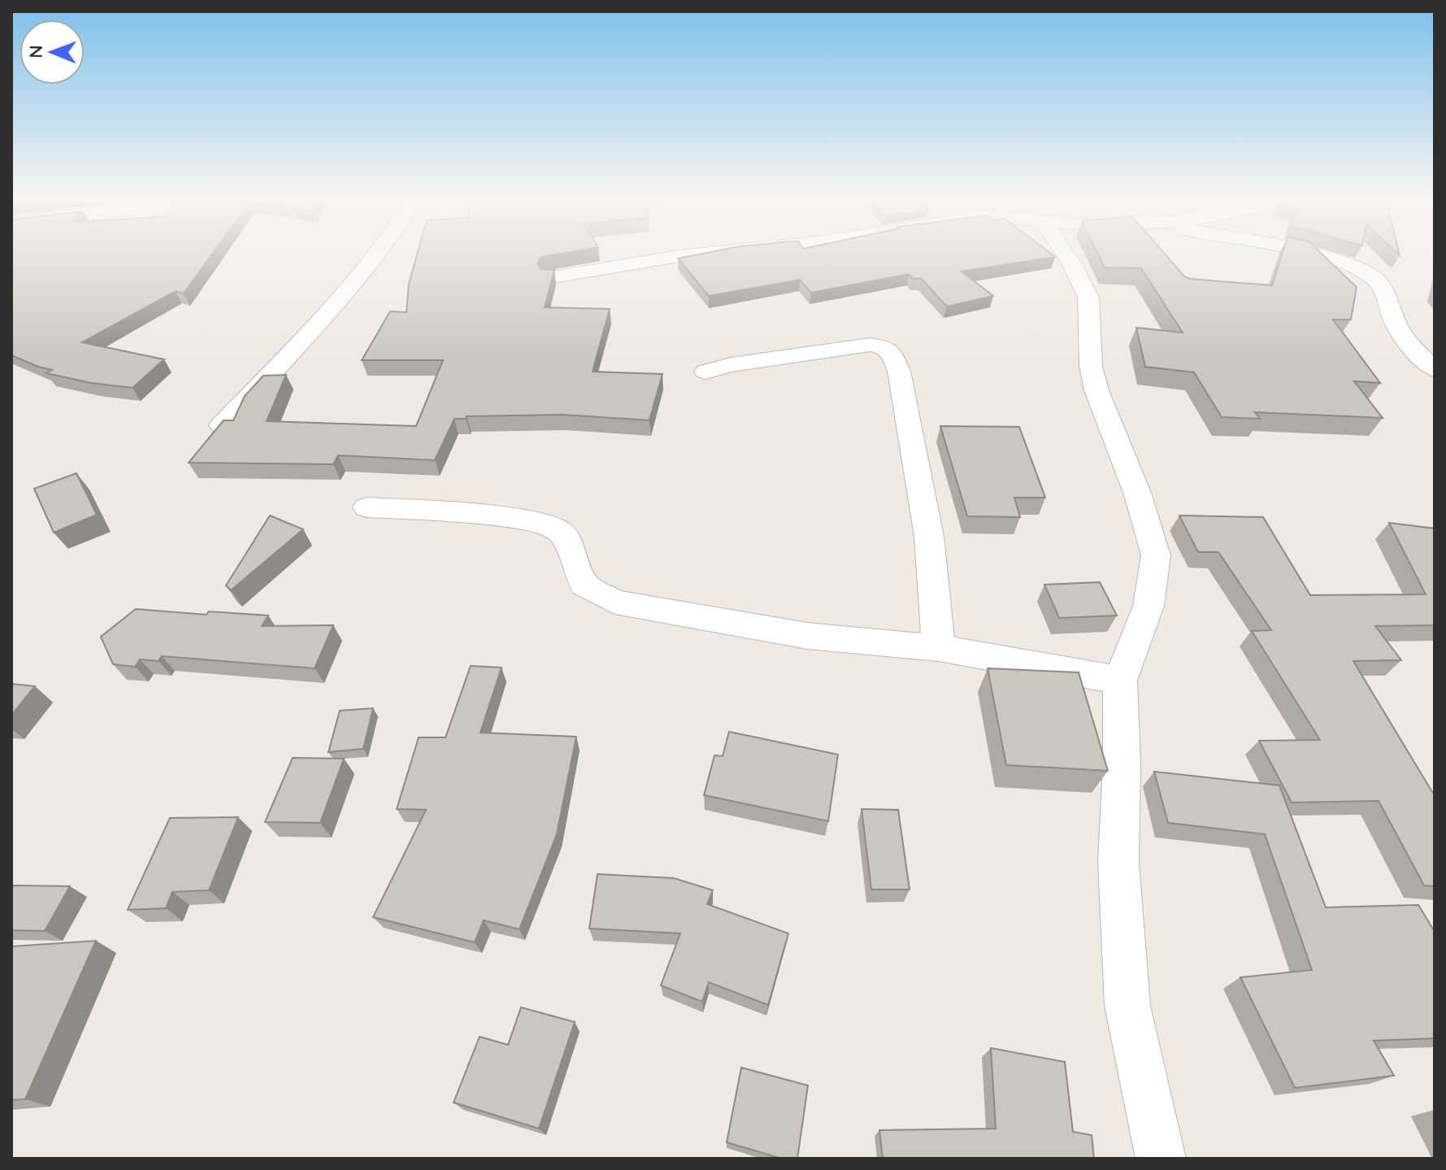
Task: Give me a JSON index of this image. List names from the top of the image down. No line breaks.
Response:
{"north":"left"}
